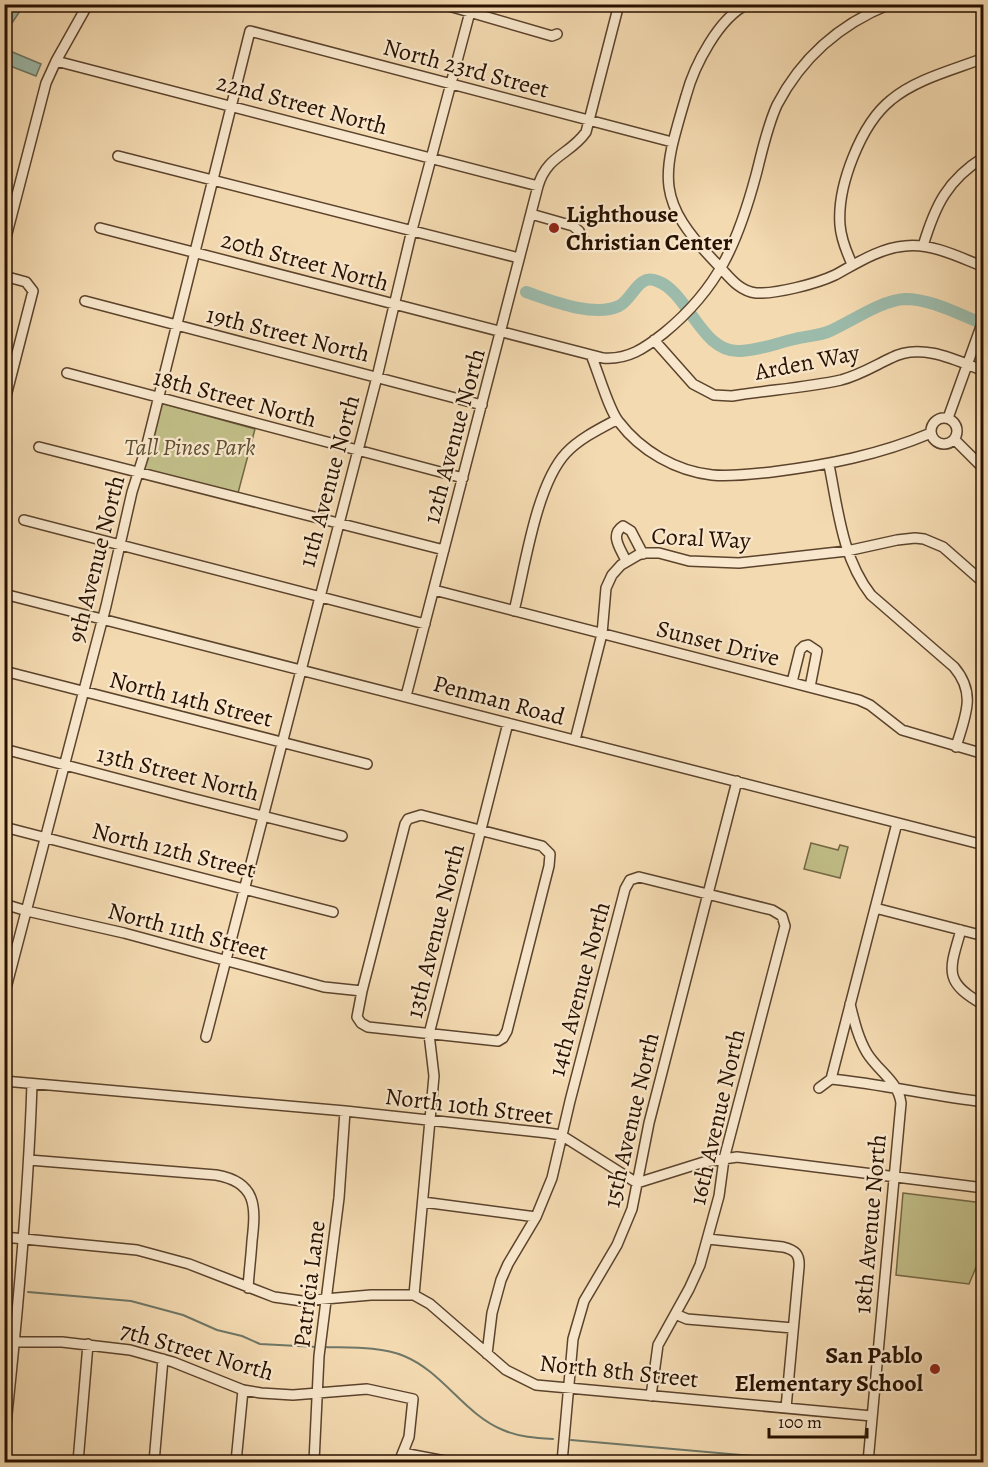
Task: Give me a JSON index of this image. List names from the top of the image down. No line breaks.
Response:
{"streets":{"street":["North 23rd Street","22nd Street North","20th Street North","19th Street North","Arden Way","18th Street North","12th Avenue North","11th Avenue North","Coral Way","9th Avenue North","Sunset Drive","North 14th Street","Penman Road","13th Street North","North 12th Street","North 11th Street","13th Avenue North","14th Avenue North","North 10th Street","16th Avenue North","15th Avenue North","18th Avenue North","Patricia Lane","7th Street North","North 8th Street"]},"crossings":[["North 23rd Street","12th Avenue North"],["North 23rd Street","11th Avenue North"],["North 23rd Street","9th Avenue North"],["22nd Street North","12th Avenue North"],["22nd Street North","11th Avenue North"],["22nd Street North","9th Avenue North"],["20th Street North","Arden Way"],["20th Street North","12th Avenue North"],["20th Street North","11th Avenue North"],["20th Street North","9th Avenue North"],["19th Street North","12th Avenue North"],["19th Street North","11th Avenue North"],["19th Street North","9th Avenue North"],["18th Street North","12th Avenue North"],["18th Street North","11th Avenue North"],["18th Street North","9th Avenue North"],["12th Avenue North","Sunset Drive"],["12th Avenue North","Penman Road"],["11th Avenue North","North 14th Street"],["11th Avenue North","Penman Road"],["11th Avenue North","13th Street North"],["11th Avenue North","North 12th Street"],["11th Avenue North","North 11th Street"],["Coral Way","Sunset Drive"],["Coral Way","Penman Road"],["9th Avenue North","North 14th Street"],["9th Avenue North","Penman Road"],["9th Avenue North","13th Street North"],["9th Avenue North","North 12th Street"],["9th Avenue North","North 11th Street"],["Penman Road","13th Avenue North"],["Penman Road","15th Avenue North"],["13th Avenue North","North 10th Street"],["13th Avenue North","North 8th Street"],["14th Avenue North","North 10th Street"],["14th Avenue North","16th Avenue North"],["14th Avenue North","15th Avenue North"],["14th Avenue North","North 8th Street"],["North 10th Street","15th Avenue North"],["North 10th Street","Patricia Lane"],["16th Avenue North","15th Avenue North"],["16th Avenue North","North 8th Street"],["15th Avenue North","North 8th Street"],["18th Avenue North","North 8th Street"],["Patricia Lane","7th Street North"]],"parks":["Tall Pines Park"],"places":["Lighthouse Christian Center","San Pablo Elementary School"],"scale_bar":"100 m"}
